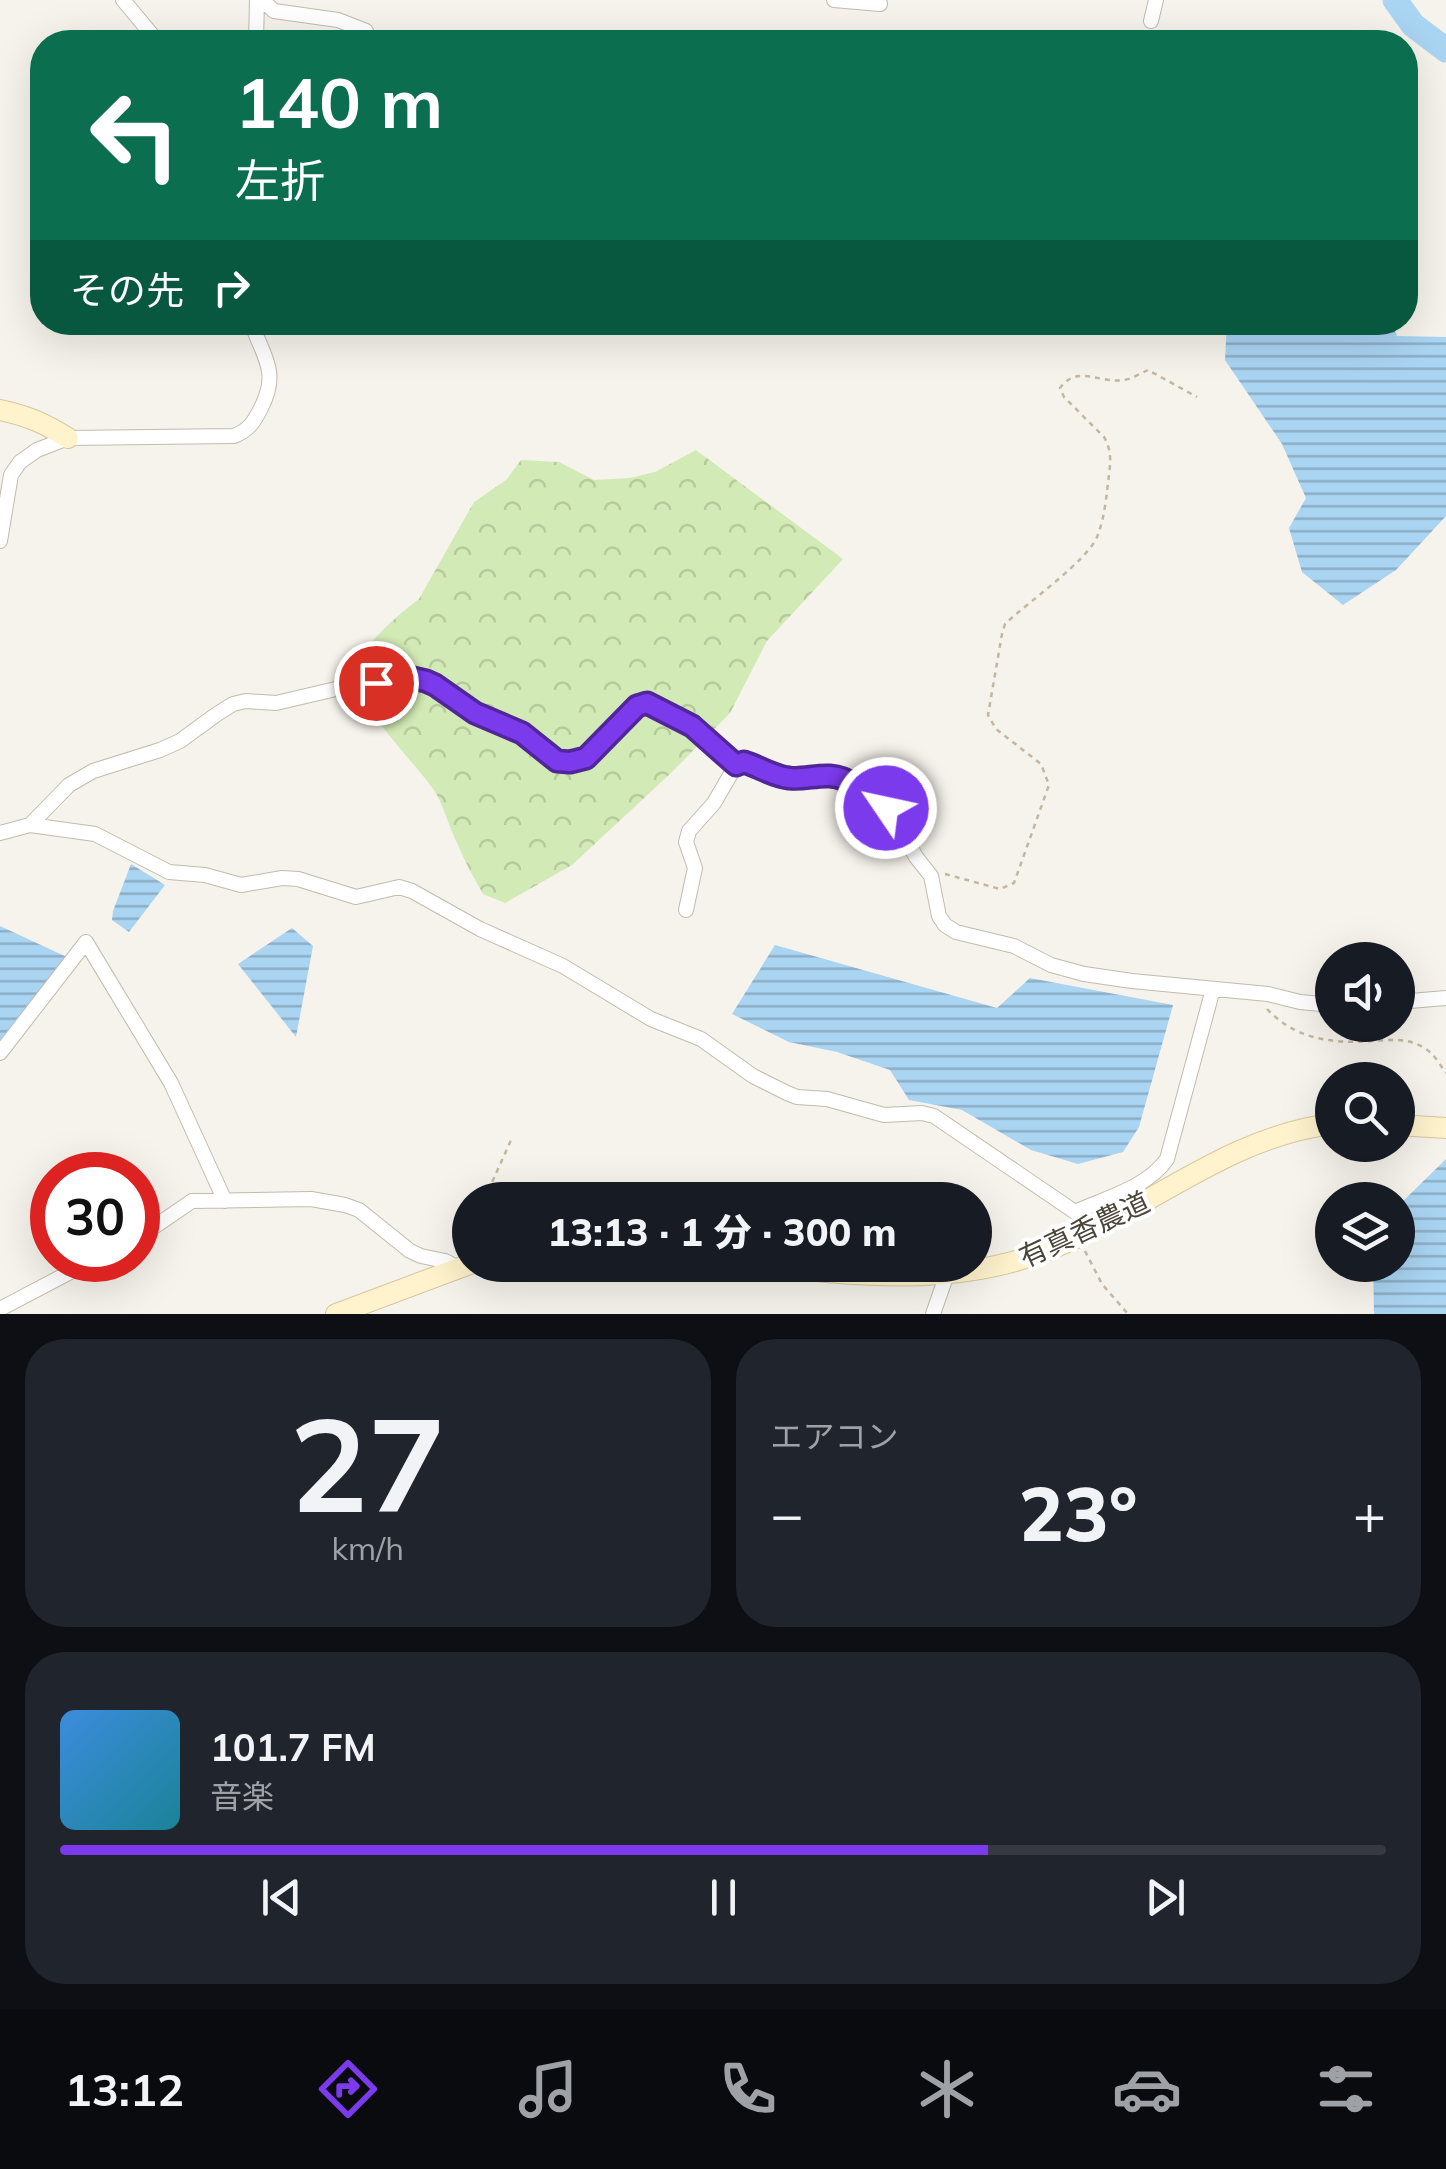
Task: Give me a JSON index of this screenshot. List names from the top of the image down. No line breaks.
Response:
{"streets":{"street":["有真香農道"]},"page":{"turn":["140 m","左折"],"then":"その先","limit":"30","trip":"13:13 · 1 分 · 300 m","tile":[["27","km/h"],"エアコン"],"heat":["−","23°","+"],"song":["101.7 FM","音楽"],"tabs":"13:12"}}
